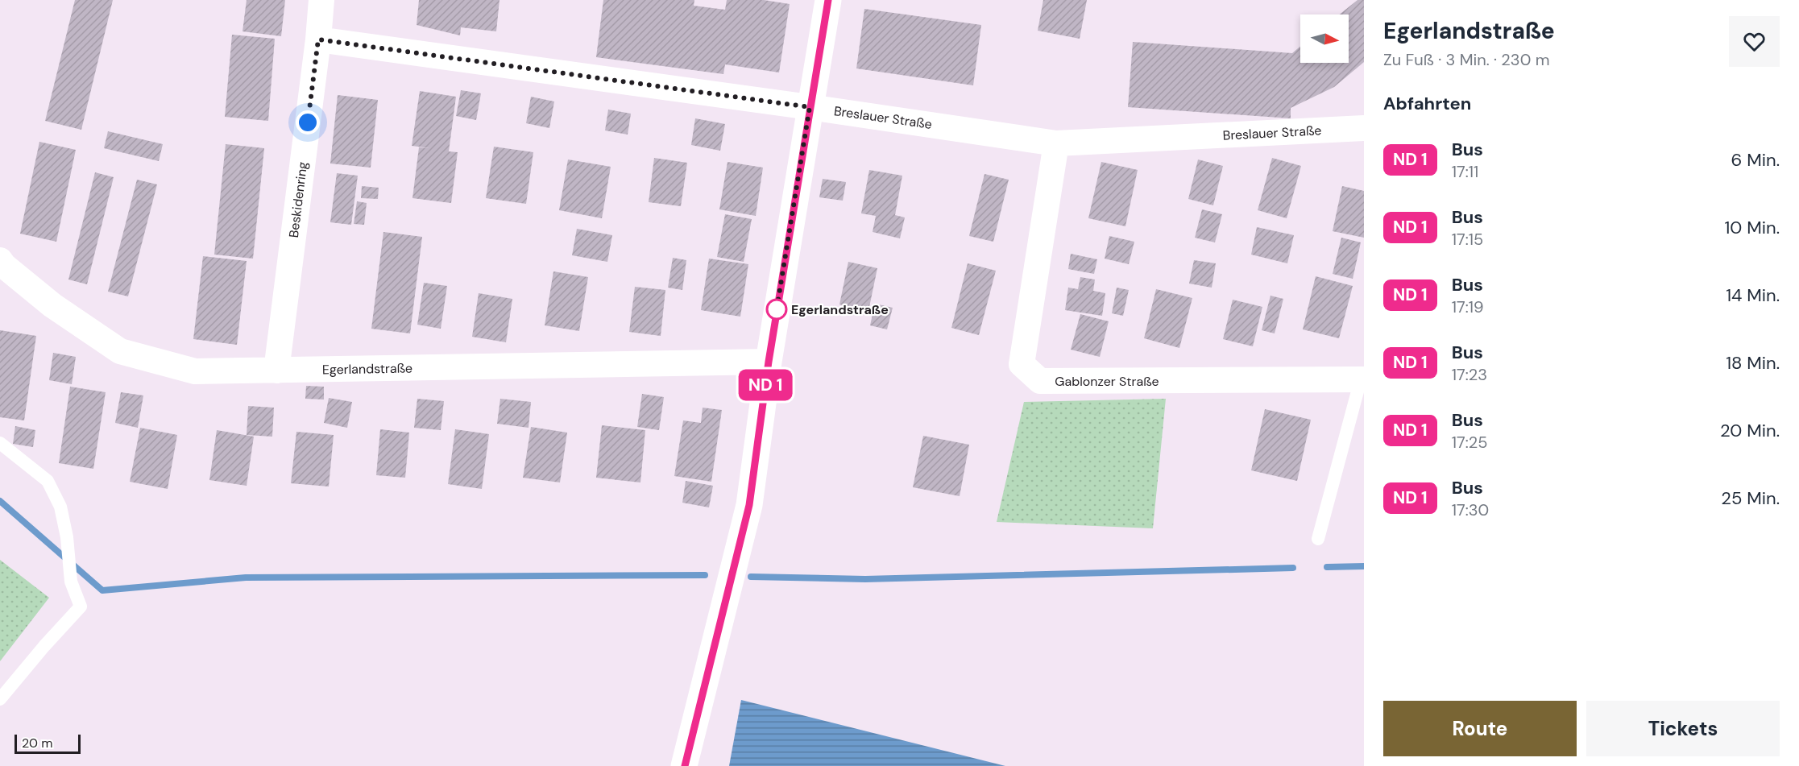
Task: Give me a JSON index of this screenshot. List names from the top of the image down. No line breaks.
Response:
{"streets":{"street":["Breslauer Straße","Beskidenring","Egerlandstraße","Gablonzer Straße"]},"crossings":[["Breslauer Straße","Beskidenring"],["Breslauer Straße","Gablonzer Straße"],["Beskidenring","Egerlandstraße"]],"places":["Egerlandstraße"],"scale_bar":"20 m","north":"right","page":{"on_map":"ND 1","heading":[["Egerlandstraße","Zu Fuß · 3 Min. · 230 m"],"Abfahrten"],"list":[{"mark":"ND 1","name":"Bus","note":"17:11","value":"6 Min."},{"mark":"ND 1","name":"Bus","note":"17:15","value":"10 Min."},{"mark":"ND 1","name":"Bus","note":"17:19","value":"14 Min."},{"mark":"ND 1","name":"Bus","note":"17:23","value":"18 Min."},{"mark":"ND 1","name":"Bus","note":"17:25","value":"20 Min."},{"mark":"ND 1","name":"Bus","note":"17:30","value":"25 Min."}],"buttons":["Route","Tickets"],"scale":"20 m"}}
